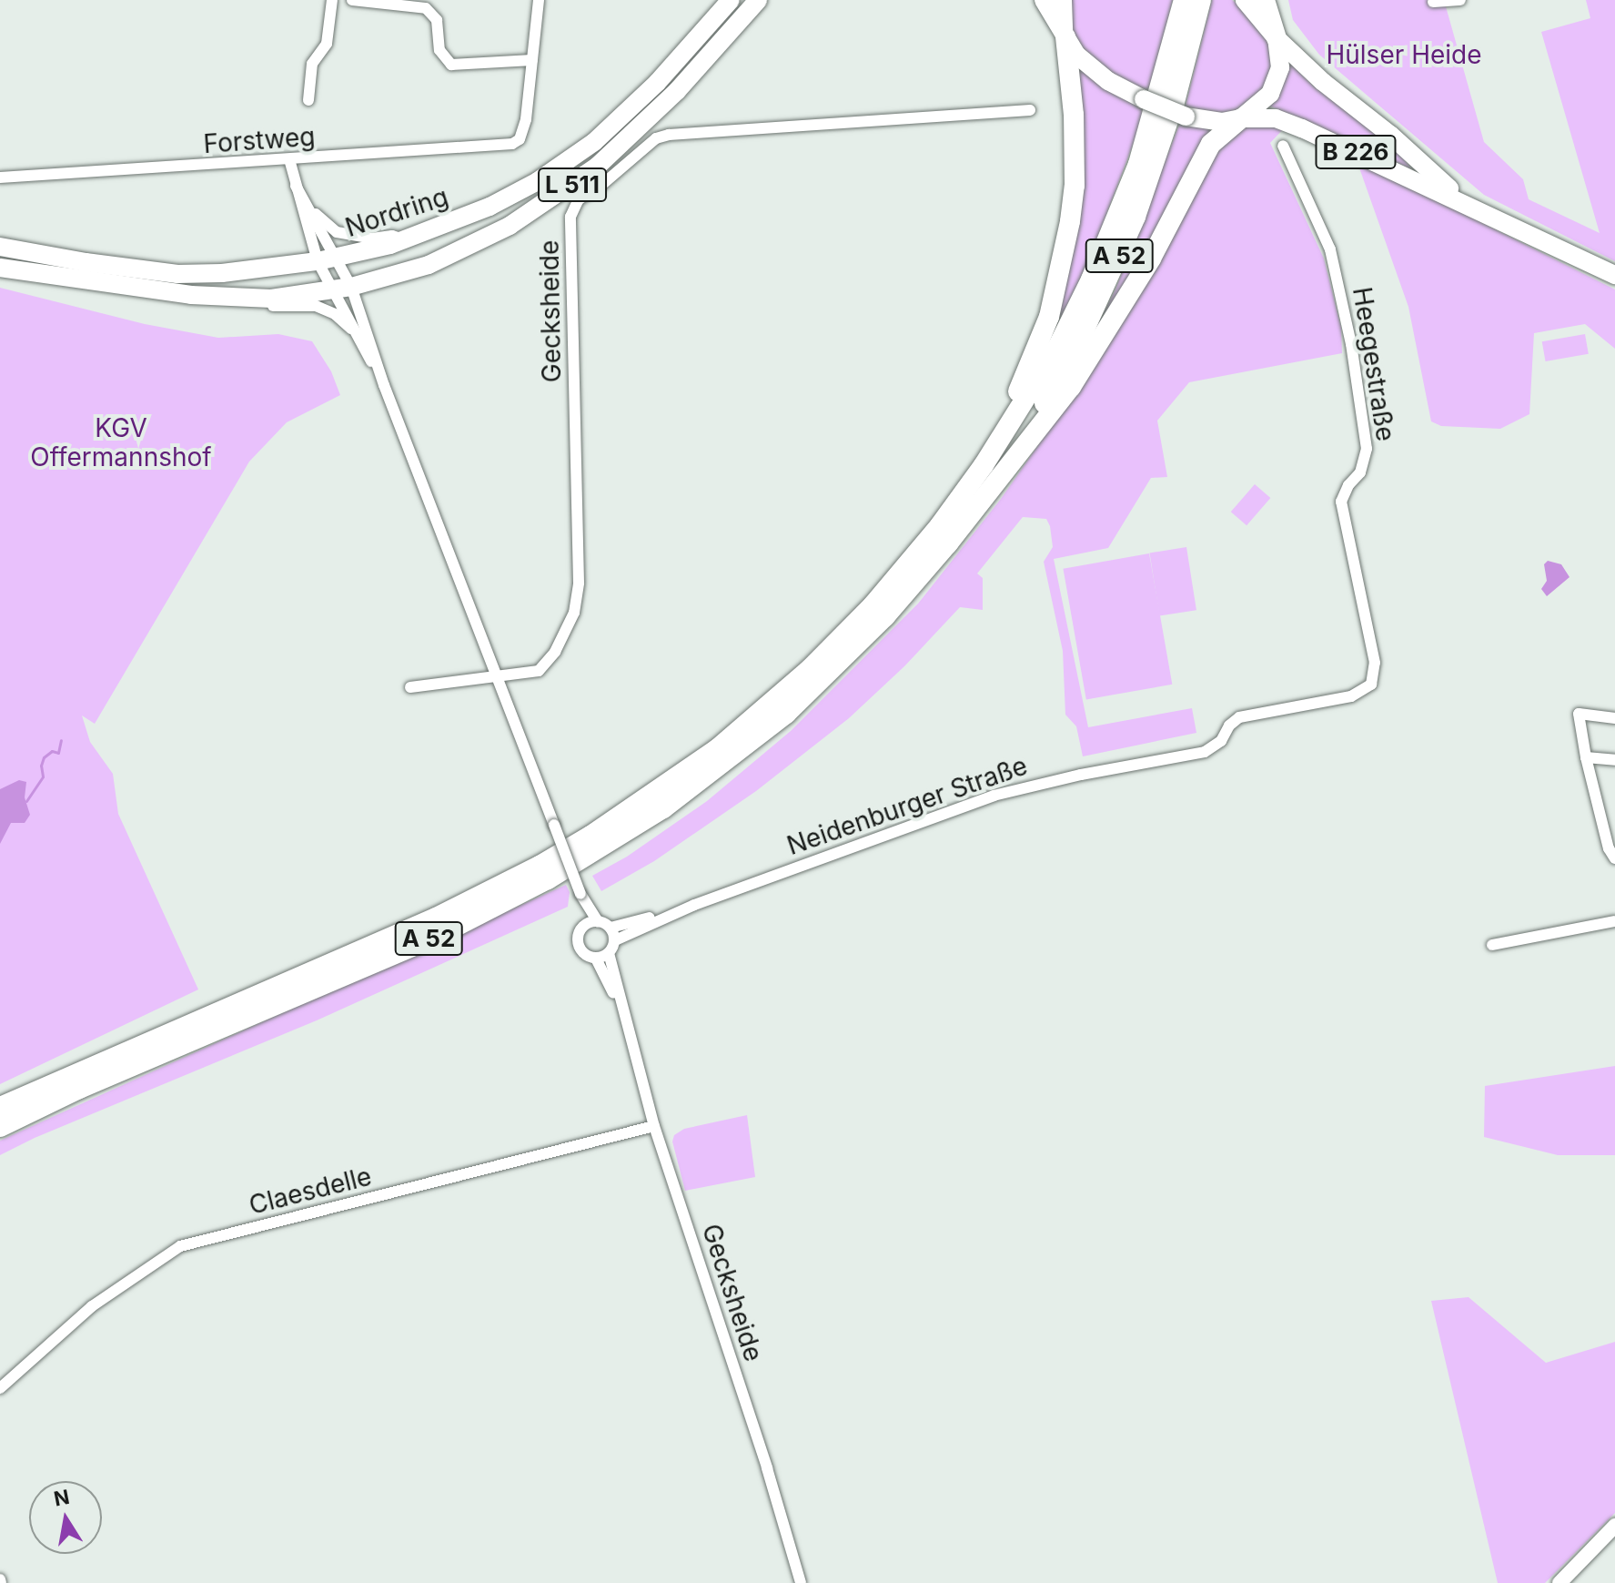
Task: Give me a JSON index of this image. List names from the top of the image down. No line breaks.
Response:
{"streets":{"highway":["A 52"],"main road":["B 226","L 511","Nordring"],"street":["Forstweg","Gecksheide","Heegestraße","Neidenburger Straße","Claesdelle"]},"crossings":[["Gecksheide","Neidenburger Straße"],["Gecksheide","Claesdelle"],["Heegestraße","Neidenburger Straße"]],"parks":["Hülser Heide","KGV Offermannshof"],"north":"top"}
